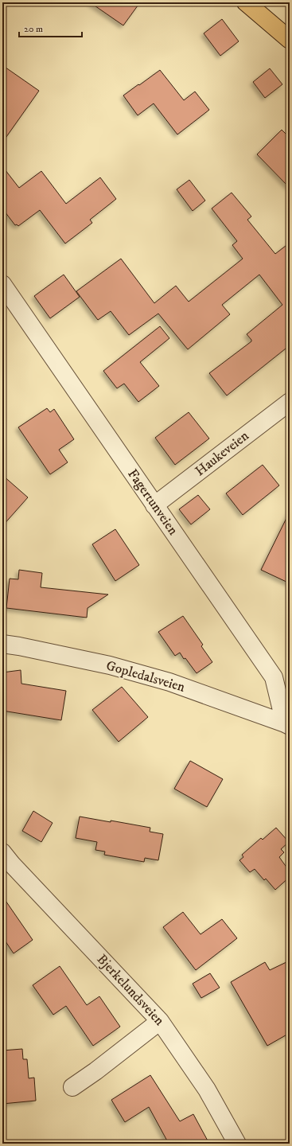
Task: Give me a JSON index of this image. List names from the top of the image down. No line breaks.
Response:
{"streets":{"street":["Haukeveien","Fagertunveien","Gopledalsveien","Bjerkelundsveien"]},"crossings":[["Haukeveien","Fagertunveien"],["Fagertunveien","Gopledalsveien"]],"scale_bar":"20 m"}
